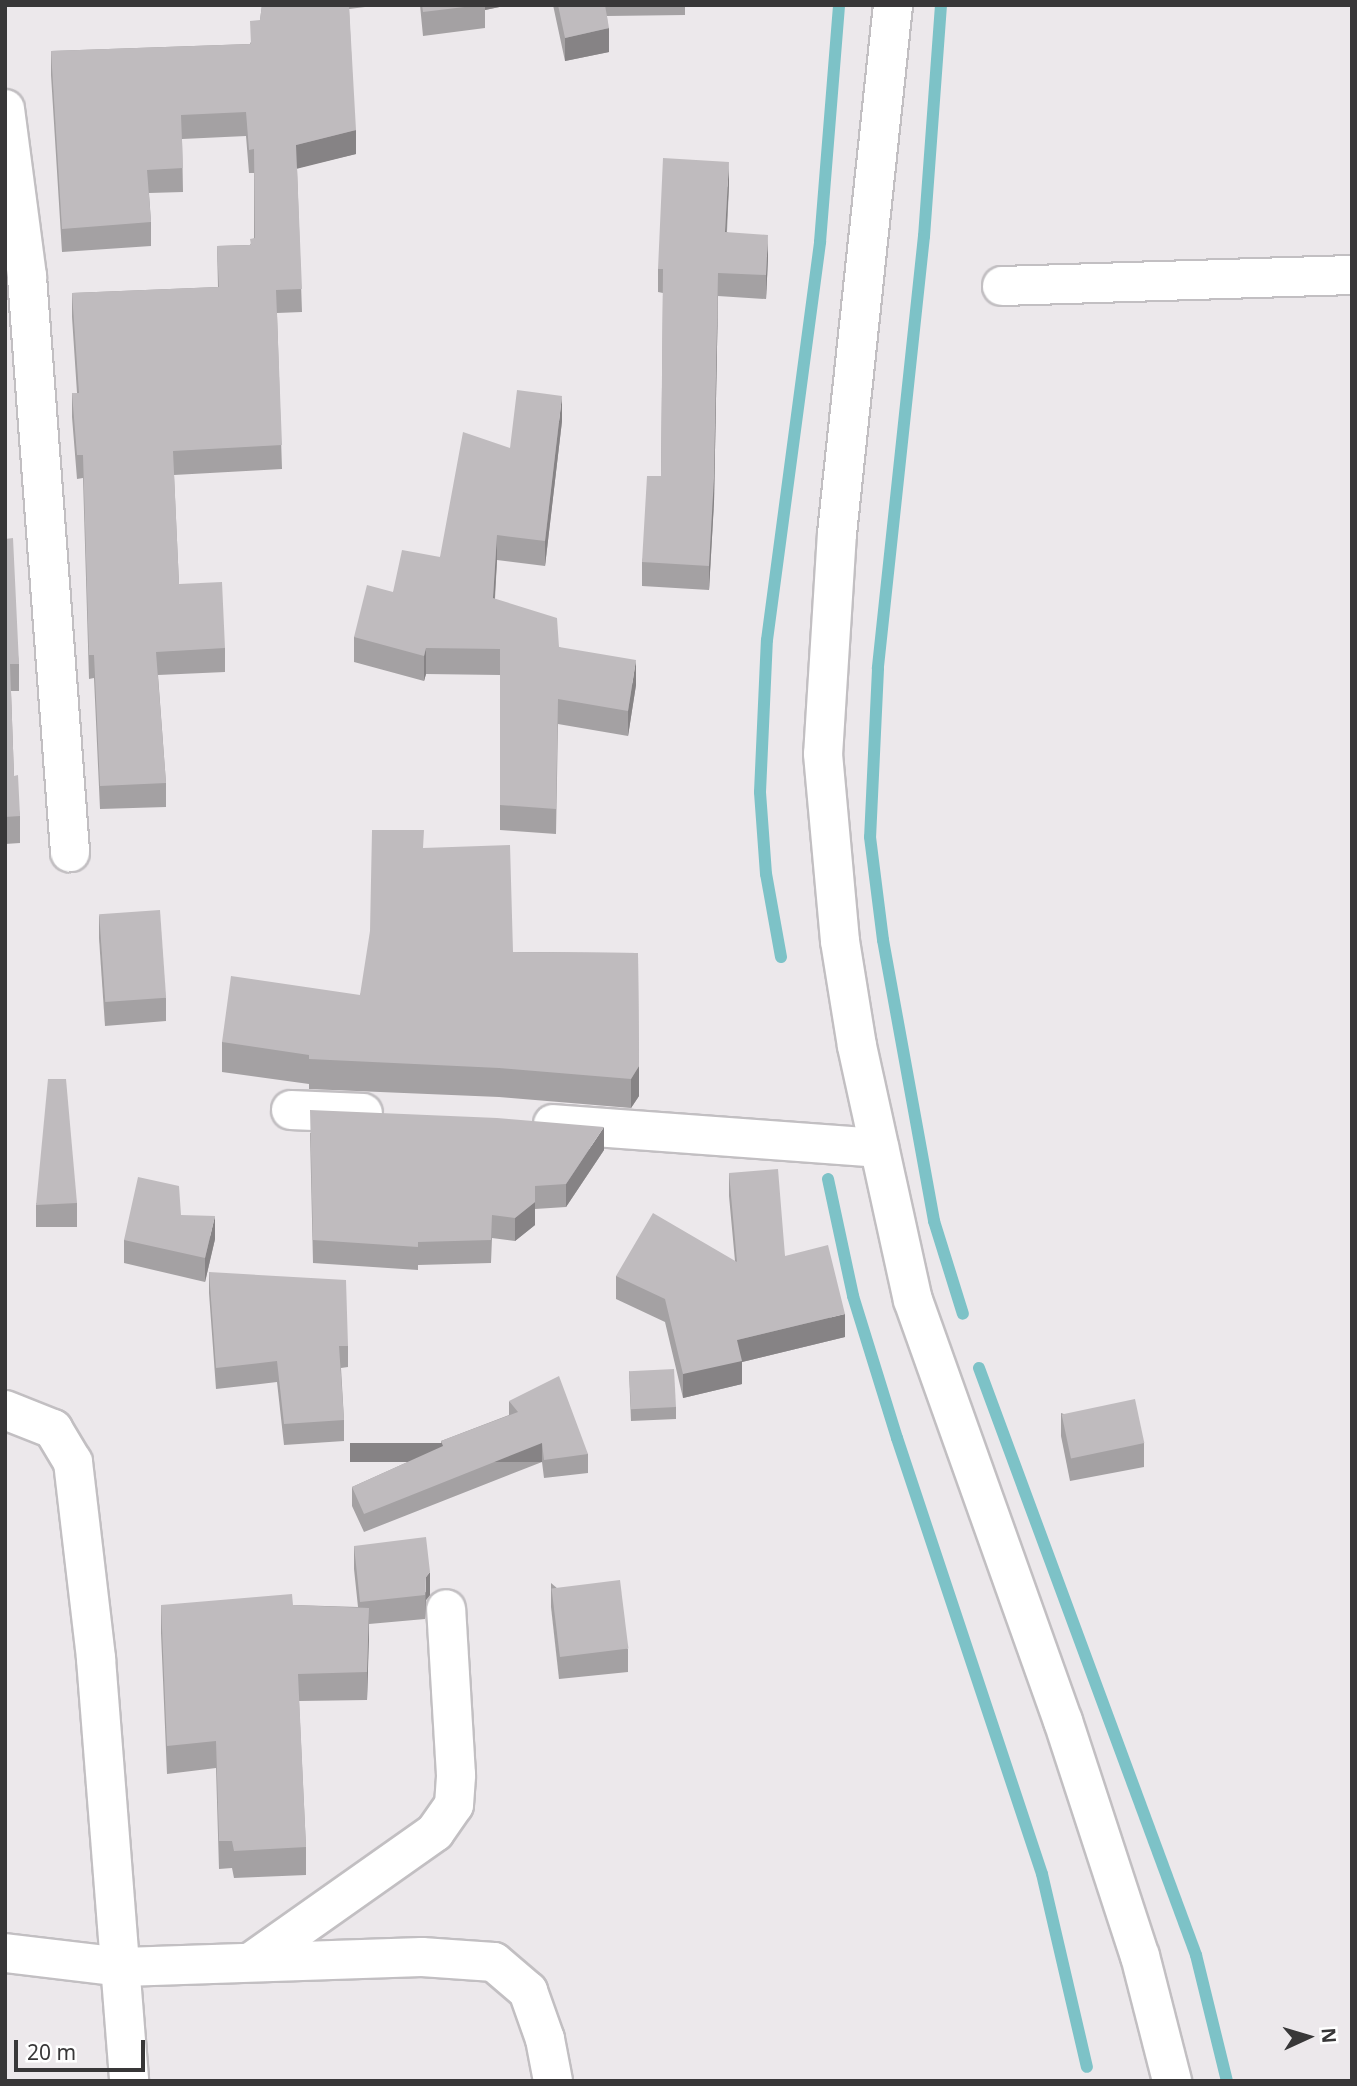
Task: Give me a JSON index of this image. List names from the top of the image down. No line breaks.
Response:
{"scale_bar":"20 m","north":"right"}
